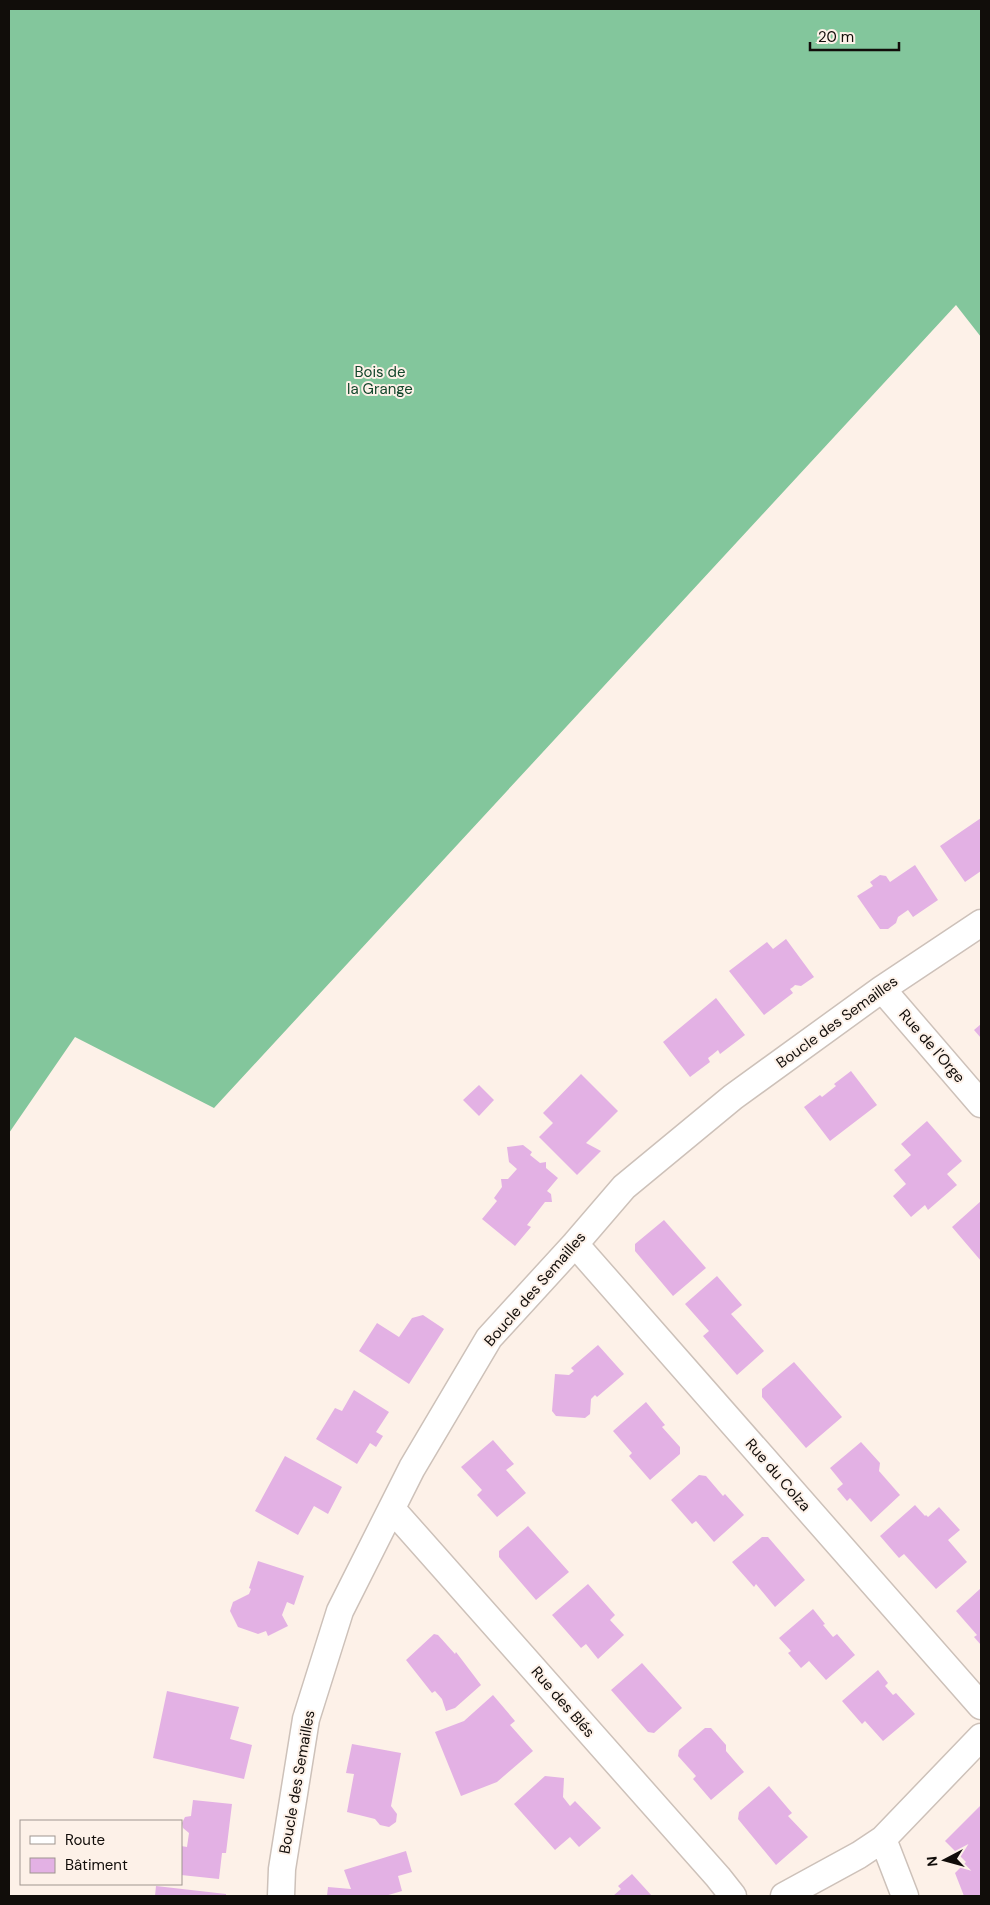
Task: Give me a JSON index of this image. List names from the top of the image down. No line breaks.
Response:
{"streets":{"street":["Boucle des Semailles","Rue de l'Orge","Rue du Colza","Rue des Blés"]},"crossings":[["Boucle des Semailles","Rue de l'Orge"],["Boucle des Semailles","Rue du Colza"],["Boucle des Semailles","Rue des Blés"]],"parks":["Bois de la Grange"],"legend":["Route","Bâtiment"],"scale_bar":"20 m","north":"left"}
